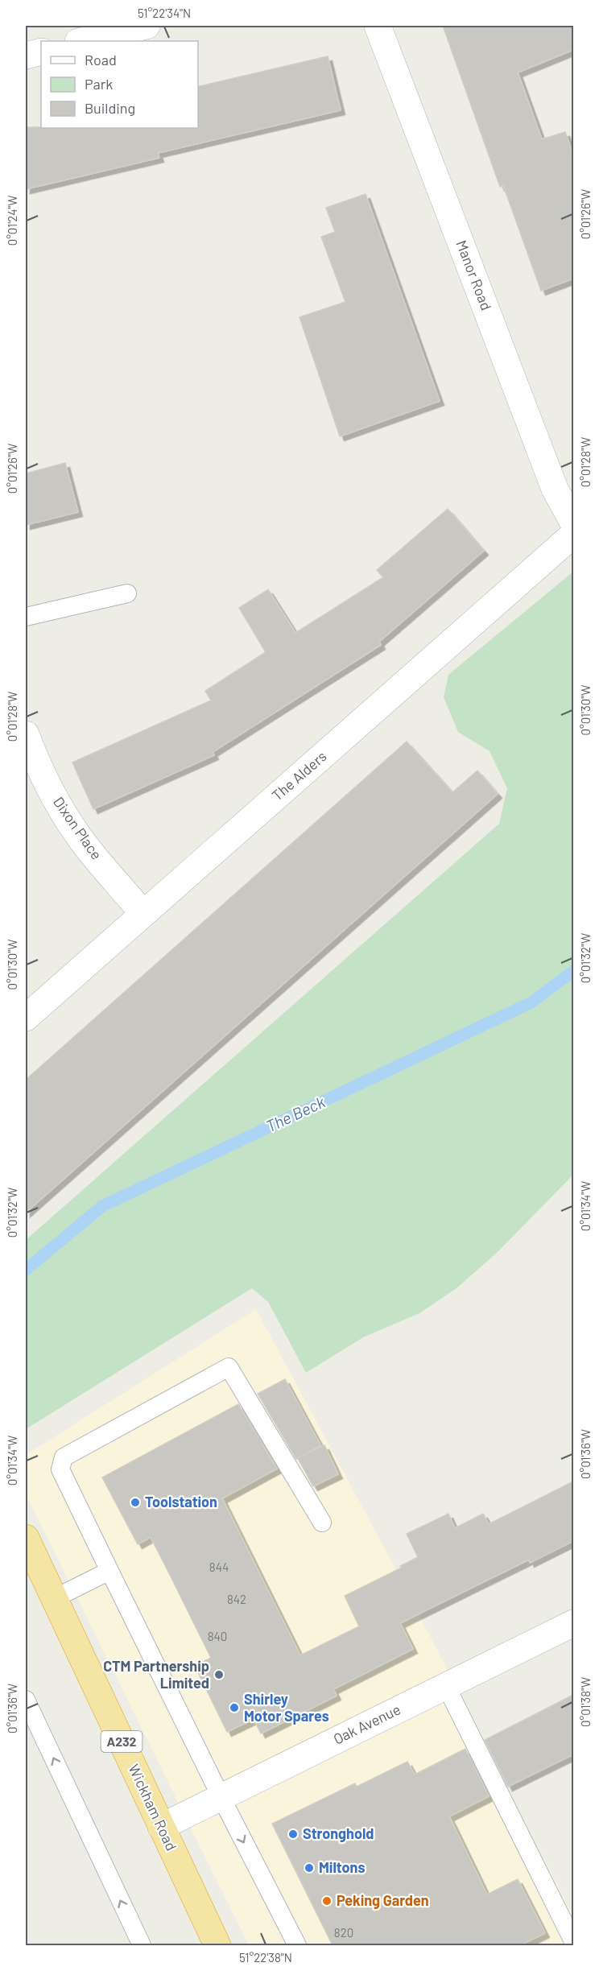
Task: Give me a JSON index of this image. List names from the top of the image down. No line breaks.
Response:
{"streets":{"highway":["A232","Wickham Road"],"street":["Manor Road","The Alders","Dixon Place","Oak Avenue"]},"crossings":[["The Alders","Dixon Place"],["Oak Avenue","Wickham Road"]],"water":["The Beck"],"places":["Toolstation","CTM Partnership Limited","Shirley Motor Spares","Stronghold","Miltons","Peking Garden"],"house_numbers":["844","842","840","820"],"legend":["Road","Park","Building"],"coordinates":["51°22'34\"N","0°01'26\"W","0°01'24\"W","0°01'28\"W","0°01'30\"W","0°01'32\"W","0°01'34\"W","0°01'36\"W","0°01'38\"W","51°22'38\"N"]}
